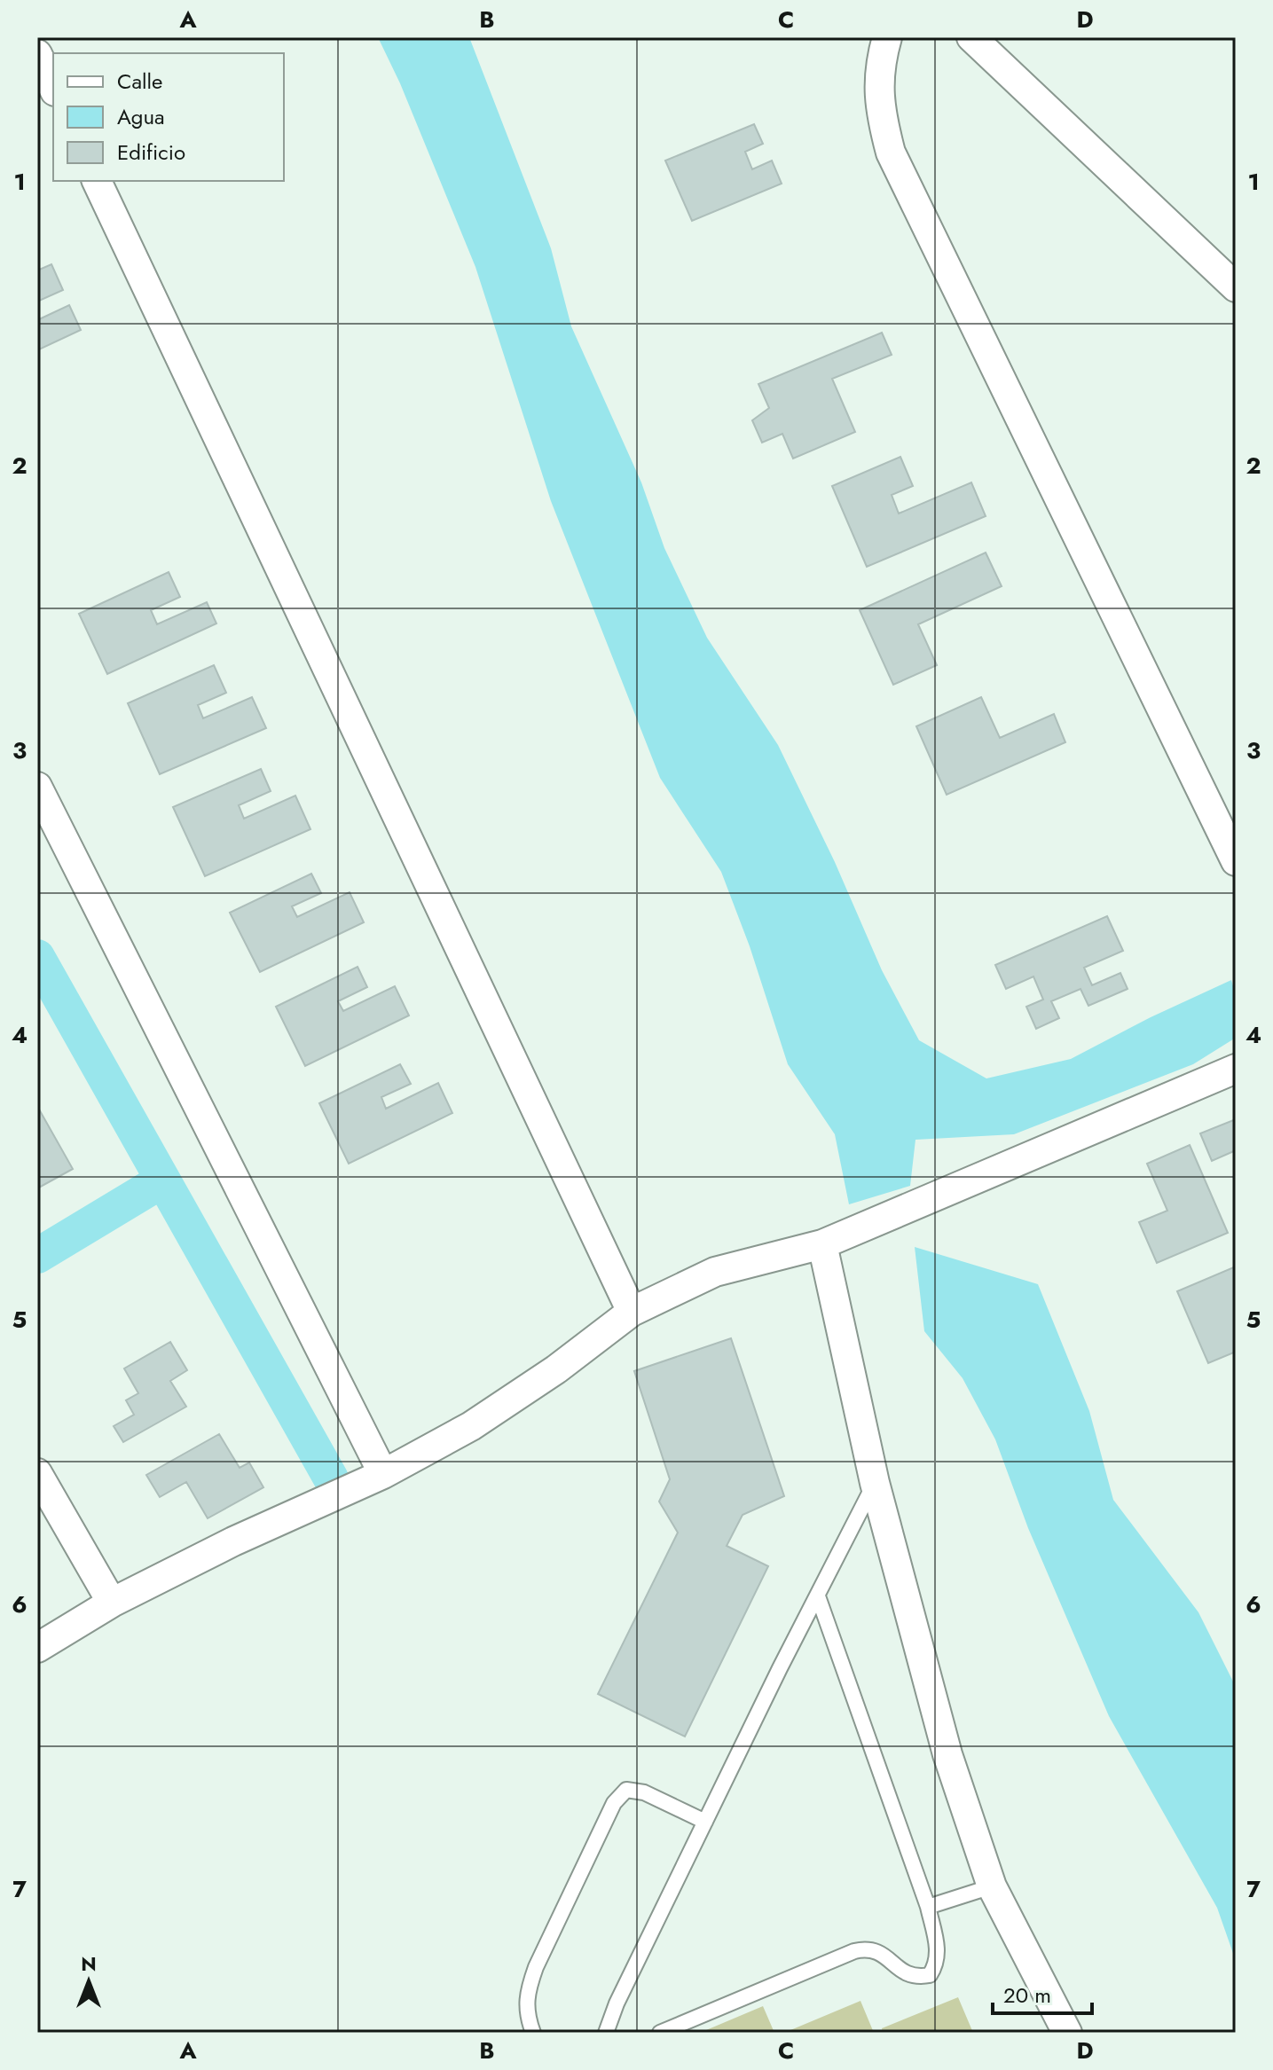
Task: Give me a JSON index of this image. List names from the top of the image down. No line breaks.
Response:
{"legend":["Calle","Agua","Edificio"],"scale_bar":"20 m","north":"top","grid":{"columns":["A","B","C","D"],"rows":["1","2","3","4","5","6","7"]}}
